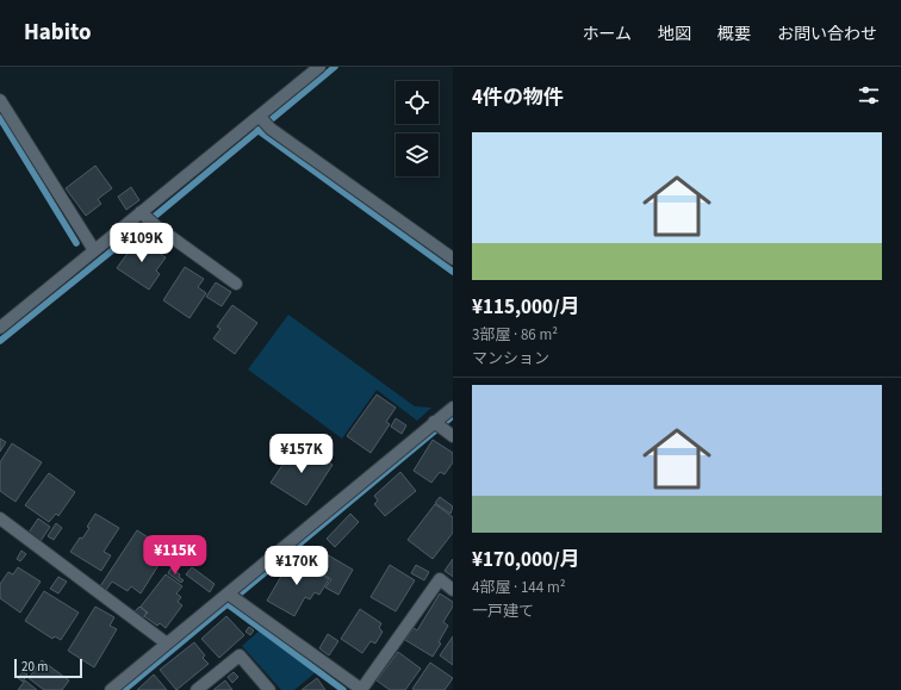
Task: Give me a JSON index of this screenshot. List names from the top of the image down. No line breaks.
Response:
{"scale_bar":"20 m","page":{"header":"Habito","nav":["ホーム","地図","概要","お問い合わせ"],"heading":"4件の物件","list":[{"name":"¥115,000/月","note":"3部屋 · 86 m² · マンション"},{"name":"¥170,000/月","note":"4部屋 · 144 m² · 一戸建て"}],"price":["¥109K","¥157K","¥115K","¥170K"],"scale":"20 m"}}
